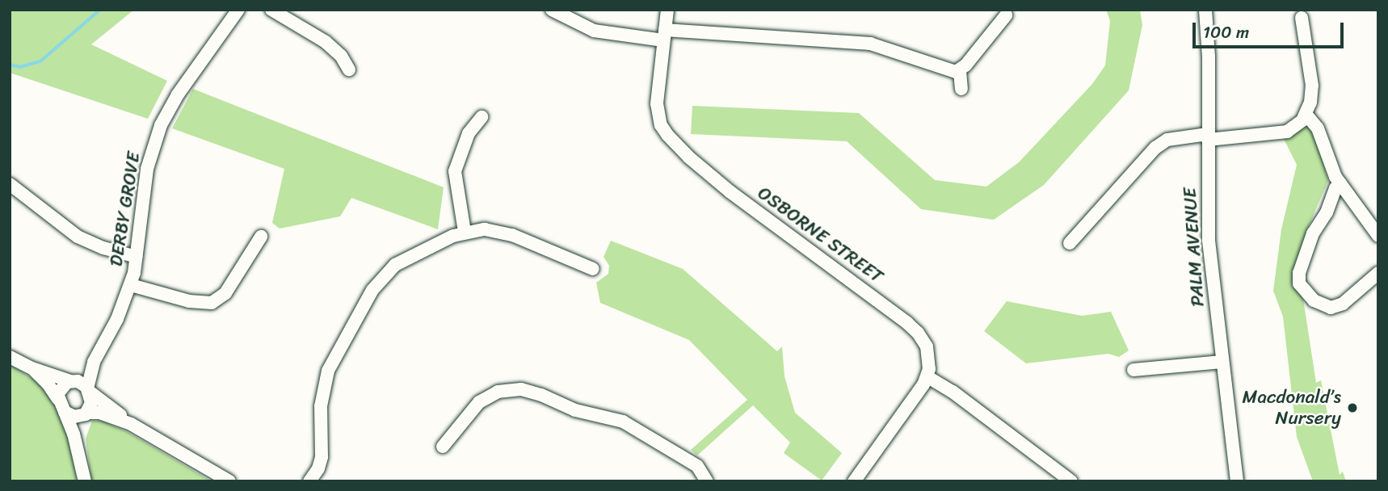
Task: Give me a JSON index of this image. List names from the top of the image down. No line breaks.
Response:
{"streets":{"street":["DERBY GROVE","OSBORNE STREET","PALM AVENUE"]},"places":["Macdonald’s Nursery"],"scale_bar":"100 m"}
